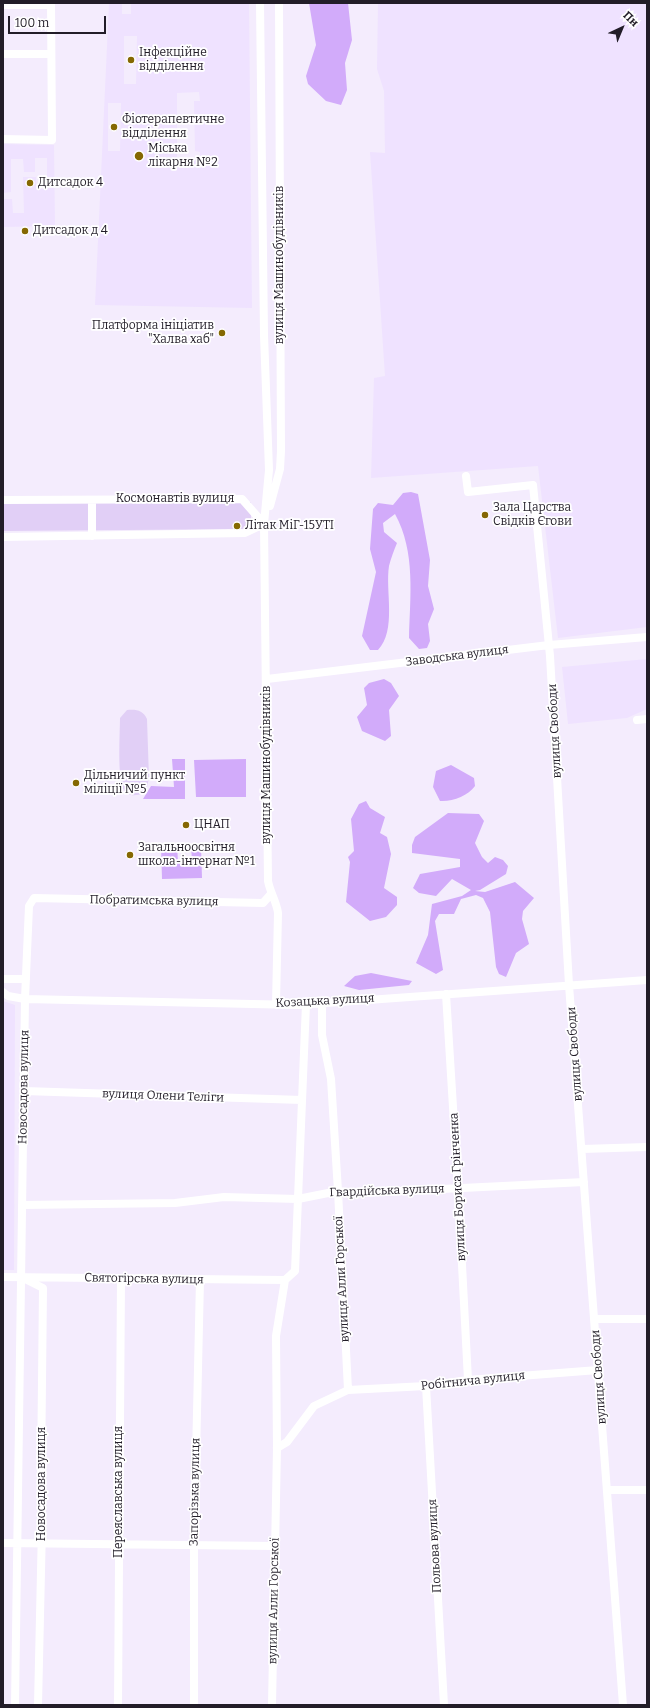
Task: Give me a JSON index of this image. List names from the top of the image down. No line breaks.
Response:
{"streets":{"street":["вулиця Машинобудівників","Космонавтів вулиця","Заводська вулиця","вулиця Свободи","Побратимська вулиця","Козацька вулиця","Новосадова вулиця","вулиця Олени Теліги","вулиця Бориса Грінченка","Гвардійська вулиця","Святогірська вулиця","вулиця Алли Горської","Робітнича вулиця","Переяславська вулиця","Запорізька вулиця","Польова вулиця"]},"crossings":[["вулиця Машинобудівників","Космонавтів вулиця"],["вулиця Машинобудівників","Заводська вулиця"],["вулиця Машинобудівників","Побратимська вулиця"],["вулиця Машинобудівників","Козацька вулиця"],["Заводська вулиця","вулиця Свободи"],["вулиця Свободи","Козацька вулиця"],["вулиця Свободи","Гвардійська вулиця"],["вулиця Свободи","Робітнича вулиця"],["Побратимська вулиця","Новосадова вулиця"],["Козацька вулиця","Новосадова вулиця"],["Козацька вулиця","вулиця Бориса Грінченка"],["Козацька вулиця","вулиця Алли Горської"],["Новосадова вулиця","вулиця Олени Теліги"],["Новосадова вулиця","Гвардійська вулиця"],["Новосадова вулиця","Святогірська вулиця"],["вулиця Олени Теліги","вулиця Алли Горської"],["вулиця Бориса Грінченка","Гвардійська вулиця"],["вулиця Бориса Грінченка","Робітнича вулиця"],["Гвардійська вулиця","вулиця Алли Горської"],["Святогірська вулиця","вулиця Алли Горської"],["Святогірська вулиця","Переяславська вулиця"],["Святогірська вулиця","Запорізька вулиця"],["вулиця Алли Горської","Робітнича вулиця"],["Робітнича вулиця","Польова вулиця"]],"places":["Інфекційне відділення","Фіотерапевтичне відділення","Міська лікарня №2","Дитсадок 4","Дитсадок д 4","Платформа ініціатив \"Халва хаб\"","Зала Царства Свідків Єгови","Літак МіГ-15УТІ","Дільничий пункт міліції №5","ЦНАП","Загальноосвітня школа-інтернат №1"],"scale_bar":"100 m","north":"top right"}
